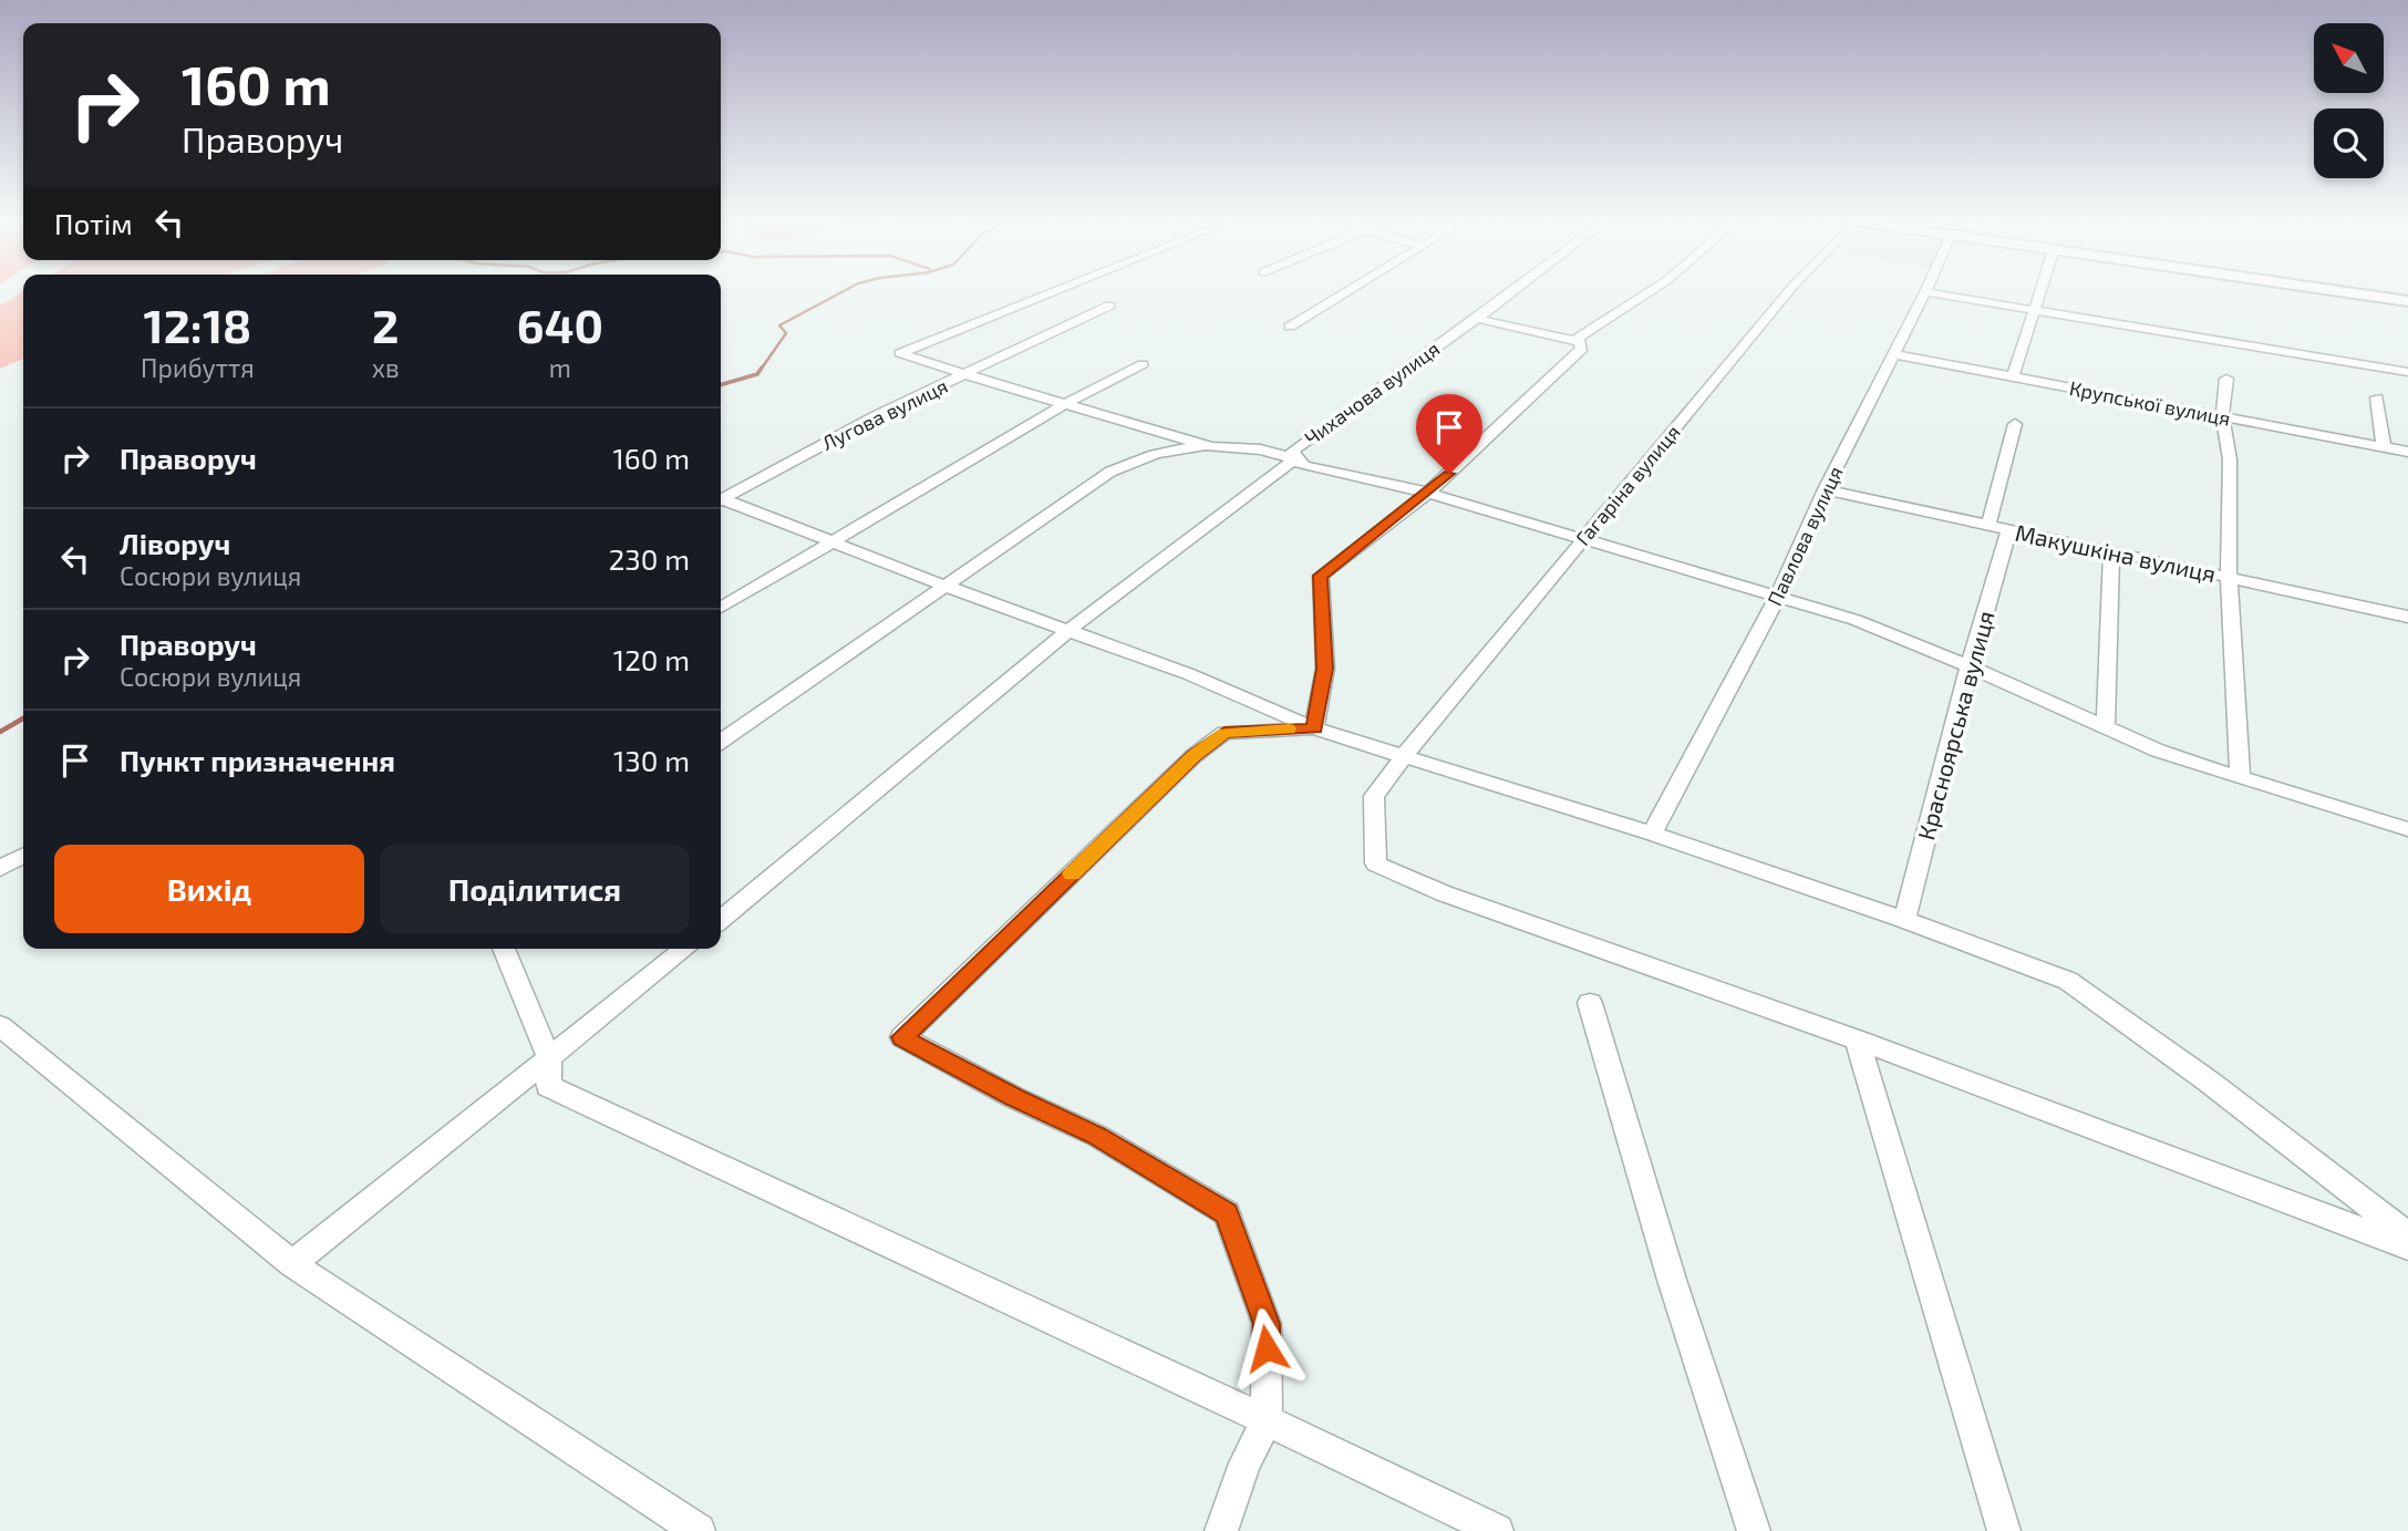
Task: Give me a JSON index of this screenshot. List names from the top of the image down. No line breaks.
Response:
{"streets":{"street":["Чихачова вулиця","Крупської вулиця","Лугова вулиця","Гагаріна вулиця","Павлова вулиця","Макушкіна вулиця","Красноярська вулиця"]},"crossings":[["Крупської вулиця","Павлова вулиця"],["Павлова вулиця","Макушкіна вулиця"],["Макушкіна вулиця","Красноярська вулиця"]],"north":"top left","page":{"turn":["160 m","Праворуч"],"then":"Потім","eta":["12:18","Прибуття","2","хв","640","m"],"list":[{"name":"Праворуч","value":"160 m"},{"name":"Ліворуч","note":"Сосюри вулиця","value":"230 m"},{"name":"Праворуч","note":"Сосюри вулиця","value":"120 m"},{"name":"Пункт призначення","value":"130 m"}],"buttons":["Вихід","Поділитися"]}}
